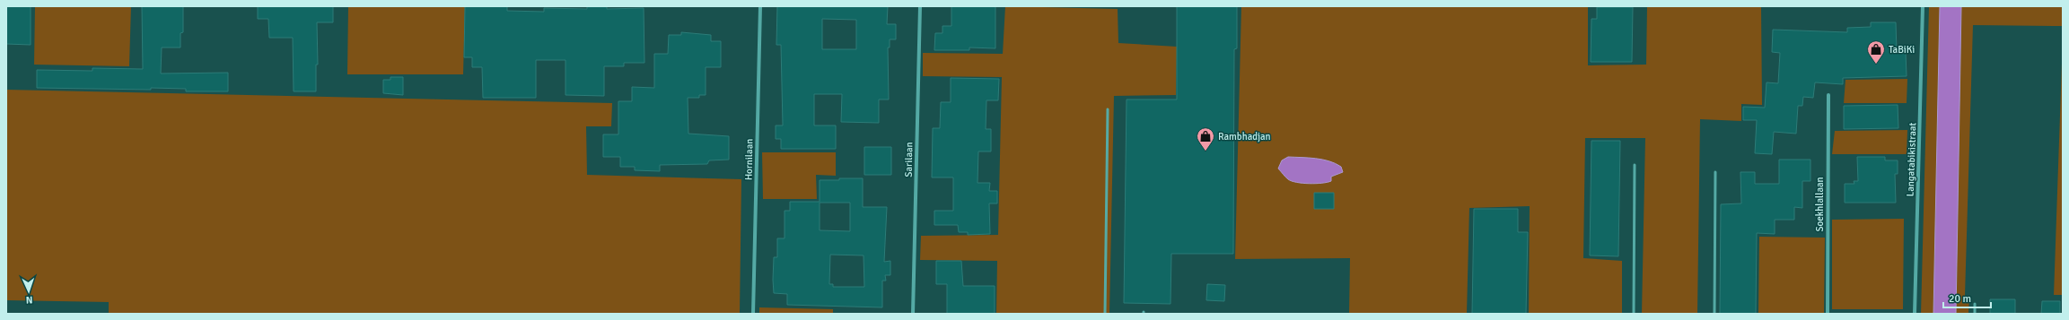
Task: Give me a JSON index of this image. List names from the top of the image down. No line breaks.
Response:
{"streets":{"street":["Hornilaan","Sarilaan","Langatabikistraat","Soekhlallaan"]},"places":{"shop":["TaBiKi","Rambhadjan"]},"scale_bar":"20 m","north":"bottom"}
